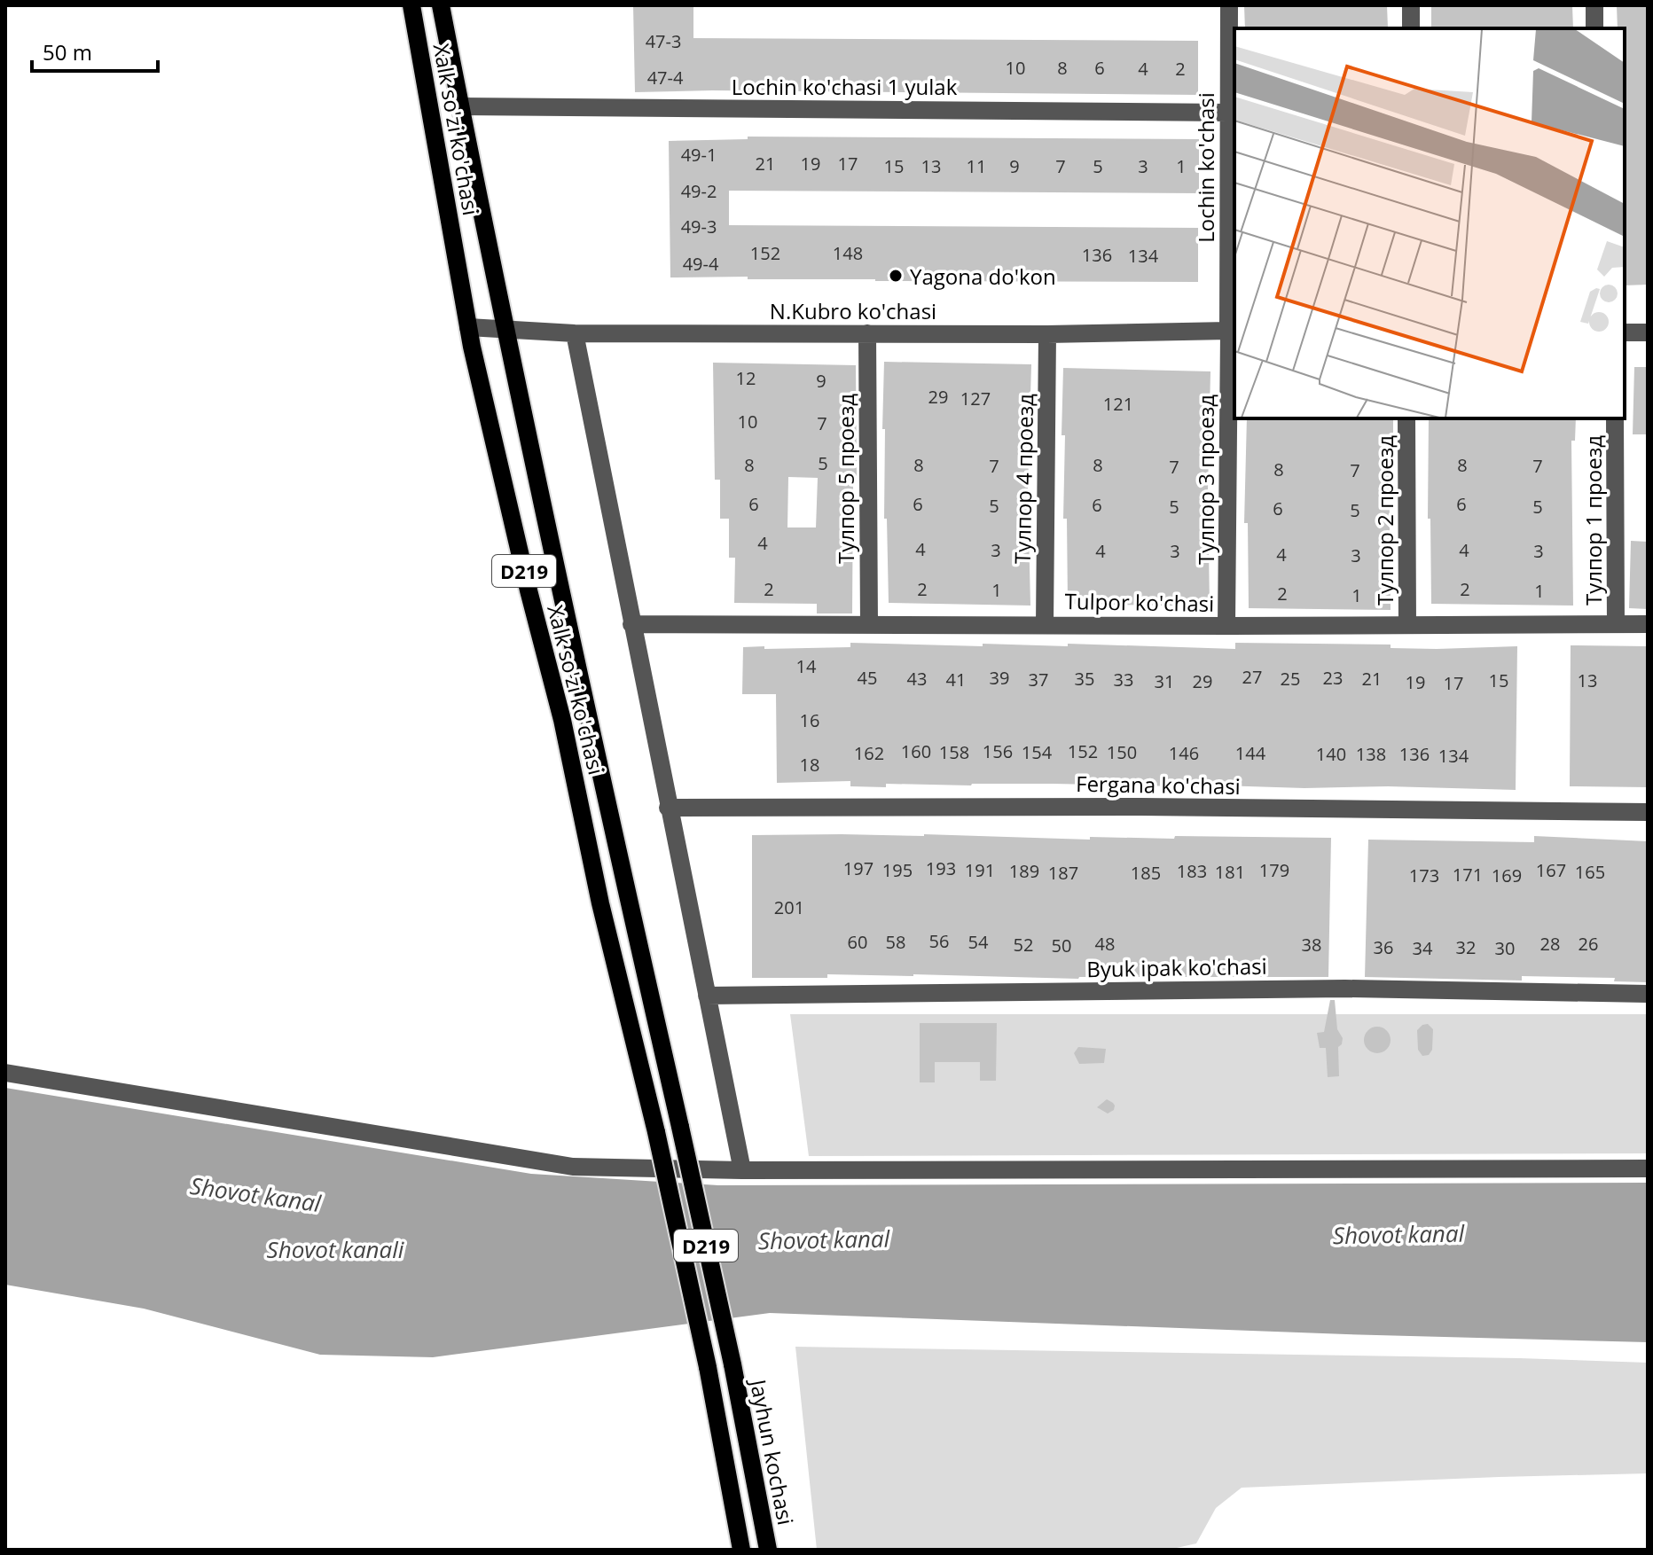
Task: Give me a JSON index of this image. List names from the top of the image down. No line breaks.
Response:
{"streets":{"main road":["Xalk so'zi ko'chasi","D219","Jayhun kochasi"],"street":["Lochin ko'chasi 1 yulak","Lochin ko'chasi","N.Kubro ko'chasi","Тулпор 5 проезд","Тулпор 4 проезд","Тулпор 3 проезд","Тулпор 2 проезд","Тулпор 1 проезд","Tulpor ko'chasi","Fergana ko'chasi","Byuk ipak ko'chasi"]},"crossings":[["Lochin ko'chasi 1 yulak","Xalk so'zi ko'chasi"],["Lochin ko'chasi 1 yulak","Lochin ko'chasi"],["Xalk so'zi ko'chasi","N.Kubro ko'chasi"],["Xalk so'zi ko'chasi","Jayhun kochasi"],["Lochin ko'chasi","N.Kubro ko'chasi"],["Lochin ko'chasi","Тулпор 3 проезд"],["N.Kubro ko'chasi","Тулпор 5 проезд"],["N.Kubro ko'chasi","Тулпор 4 проезд"],["N.Kubro ko'chasi","Тулпор 3 проезд"],["Тулпор 5 проезд","Tulpor ko'chasi"],["Тулпор 4 проезд","Tulpor ko'chasi"],["Тулпор 3 проезд","Tulpor ko'chasi"],["Тулпор 2 проезд","Tulpor ko'chasi"],["Тулпор 1 проезд","Tulpor ko'chasi"]],"water":["Shovot kanal","Shovot kanali"],"places":["Yagona do'kon"],"house_numbers":["47-3","10","8","6","4","2","47-4","49-1","21","19","17","15","13","11","9","7","5","3","1","49-2","49-3","152","148","136","134","49-4","12","9","29","127","121","10","7","5","8","8","8","8","7","7","7","8","7","6","6","6","6","5","5","5","6","5","4","4","3","4","4","3","3","4","3","2","2","2","1","1","2","1","14","27","45","39","23","43","35","25","21","41","37","33","15","13","31","29","19","17","16","160","156","152","158","154","150","162","146","144","140","138","136","134","18","197","193","195","191","179","167","189","183","181","165","187","185","171","173","169","201","56","60","58","54","48","28","26","52","38","50","36","32","34","30"],"scale_bar":"50 m"}
